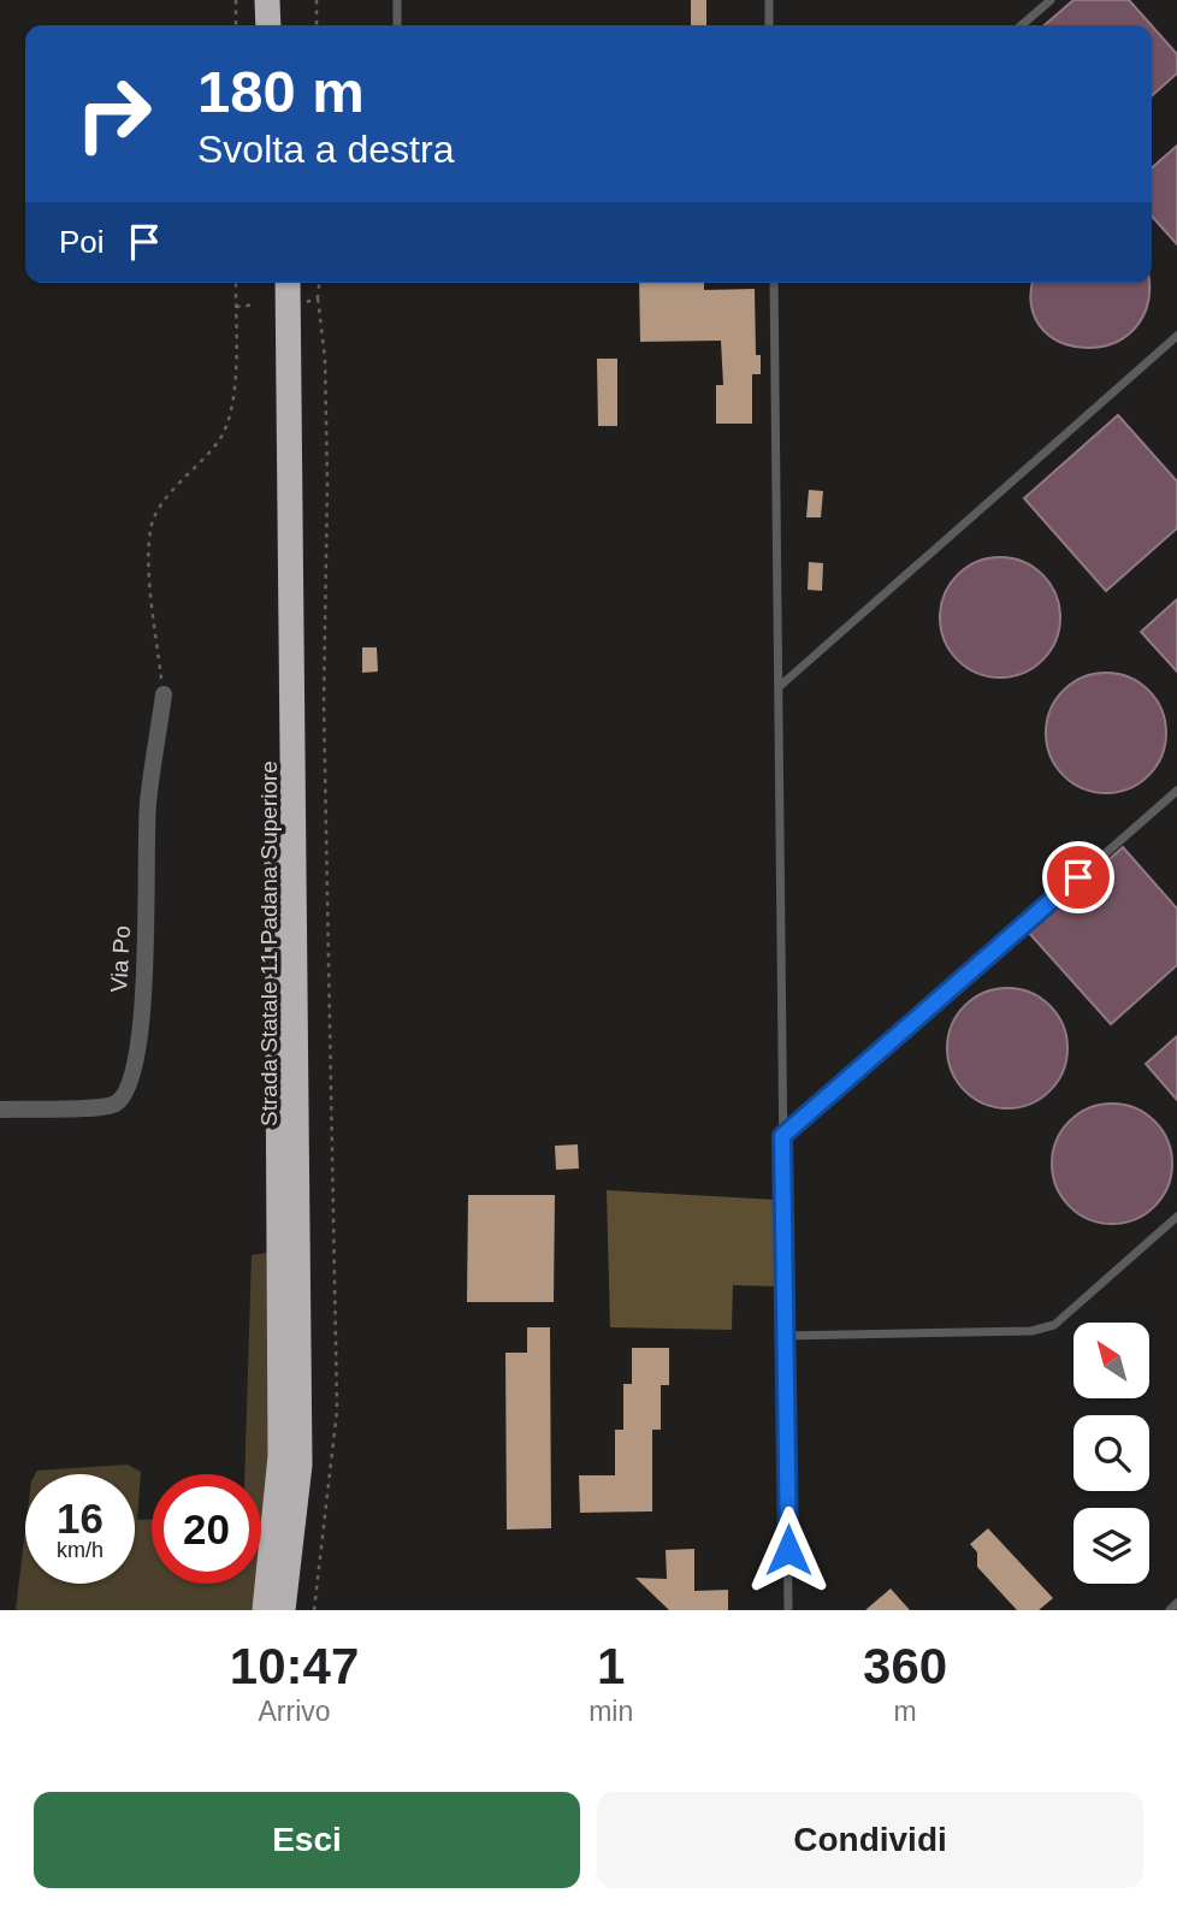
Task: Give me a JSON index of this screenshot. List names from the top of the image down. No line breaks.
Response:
{"streets":{"highway":["Strada Statale 11 Padana Superiore"],"street":["Via Po"]},"north":"top left","page":{"turn":["180 m","Svolta a destra"],"then":"Poi","speed":"16 km/h","limit":"20","eta":["10:47","Arrivo","1","min","360","m"],"buttons":["Esci","Condividi"]}}
